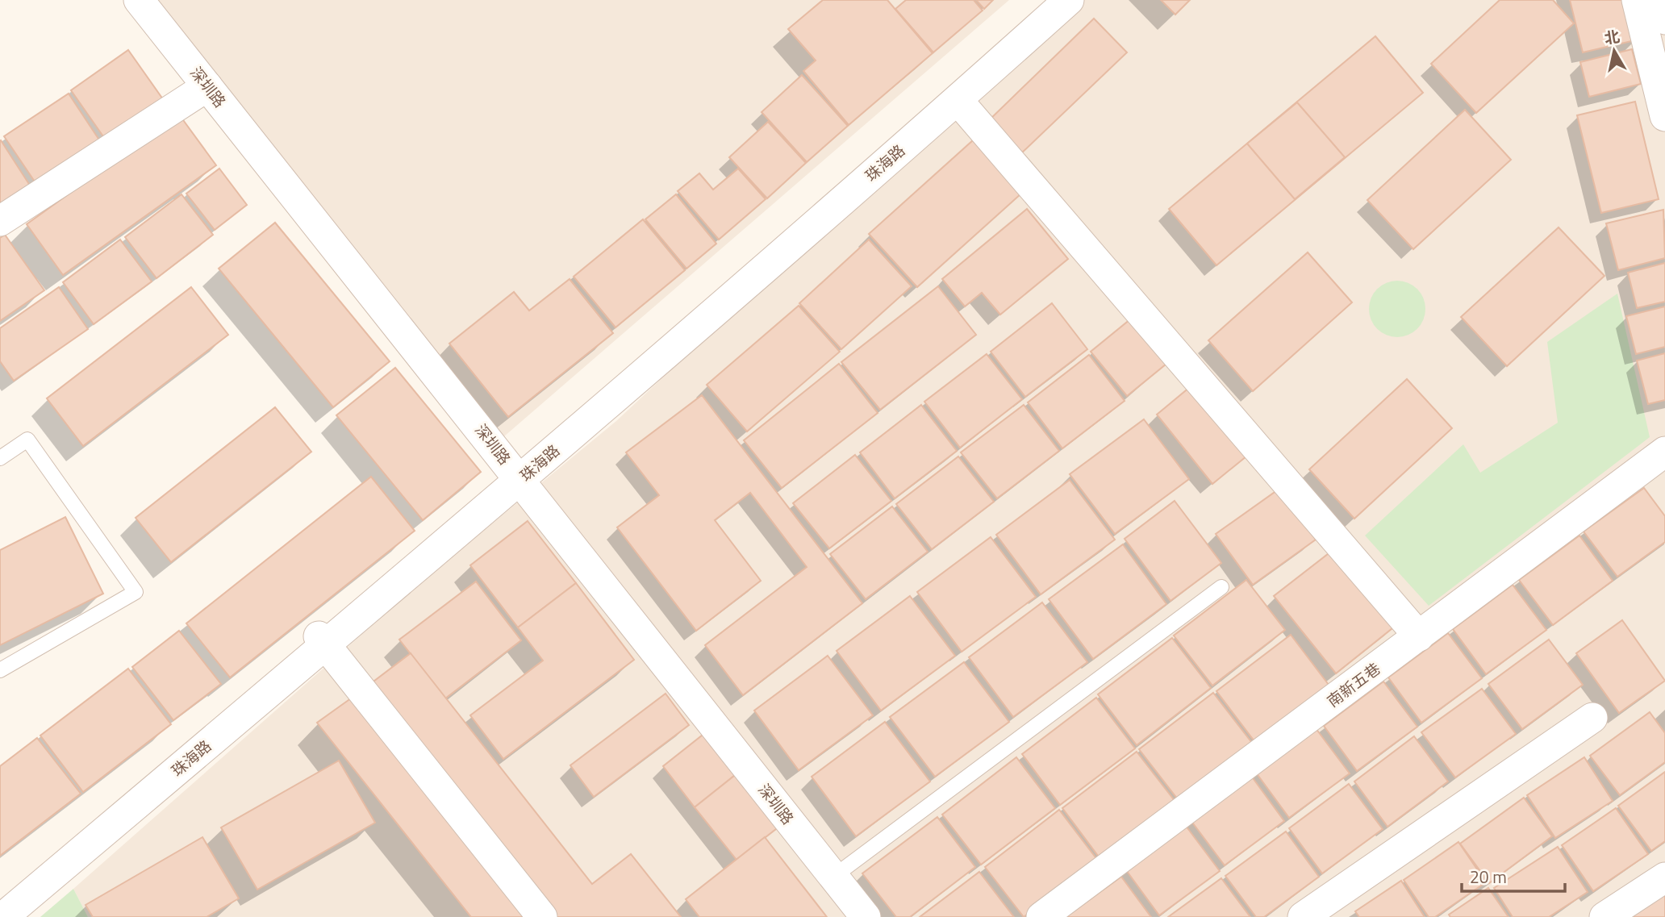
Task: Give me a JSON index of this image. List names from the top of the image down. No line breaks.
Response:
{"streets":{"street":["深圳路","珠海路","南新五巷"]},"crossings":[["深圳路","珠海路"]],"scale_bar":"20 m","north":"top"}
